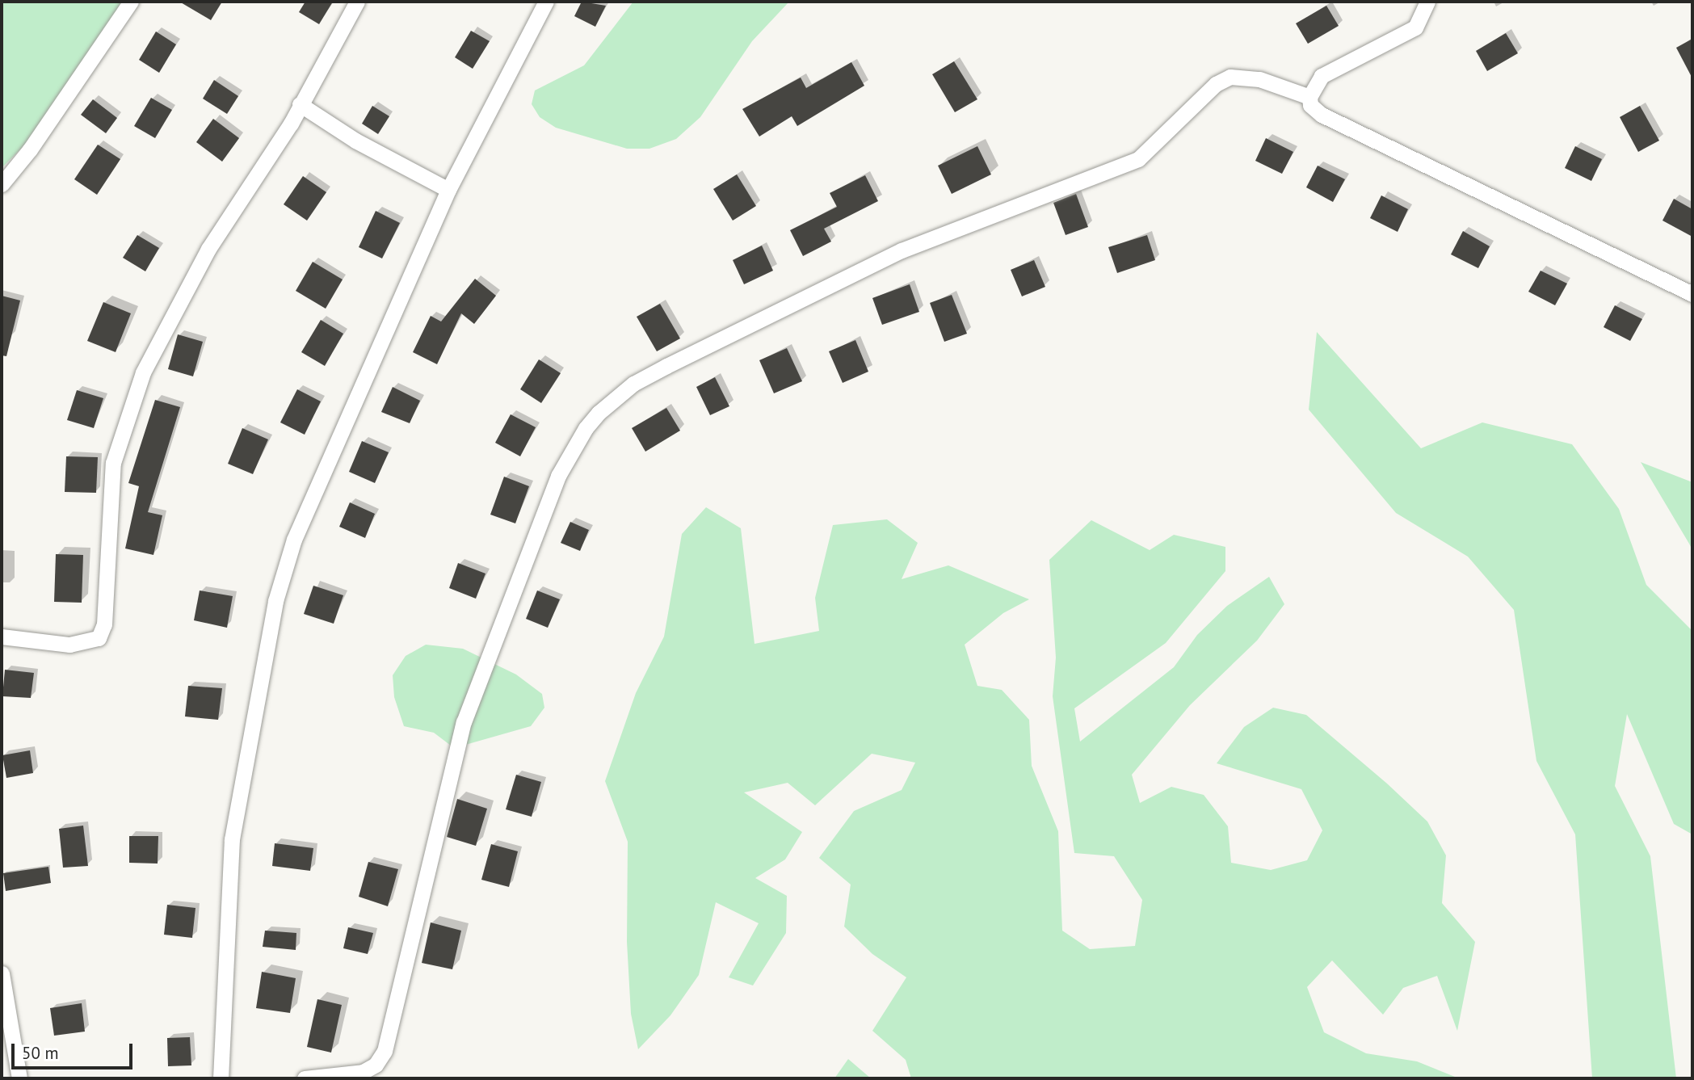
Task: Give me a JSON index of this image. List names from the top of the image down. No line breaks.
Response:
{"scale_bar":"50 m"}
